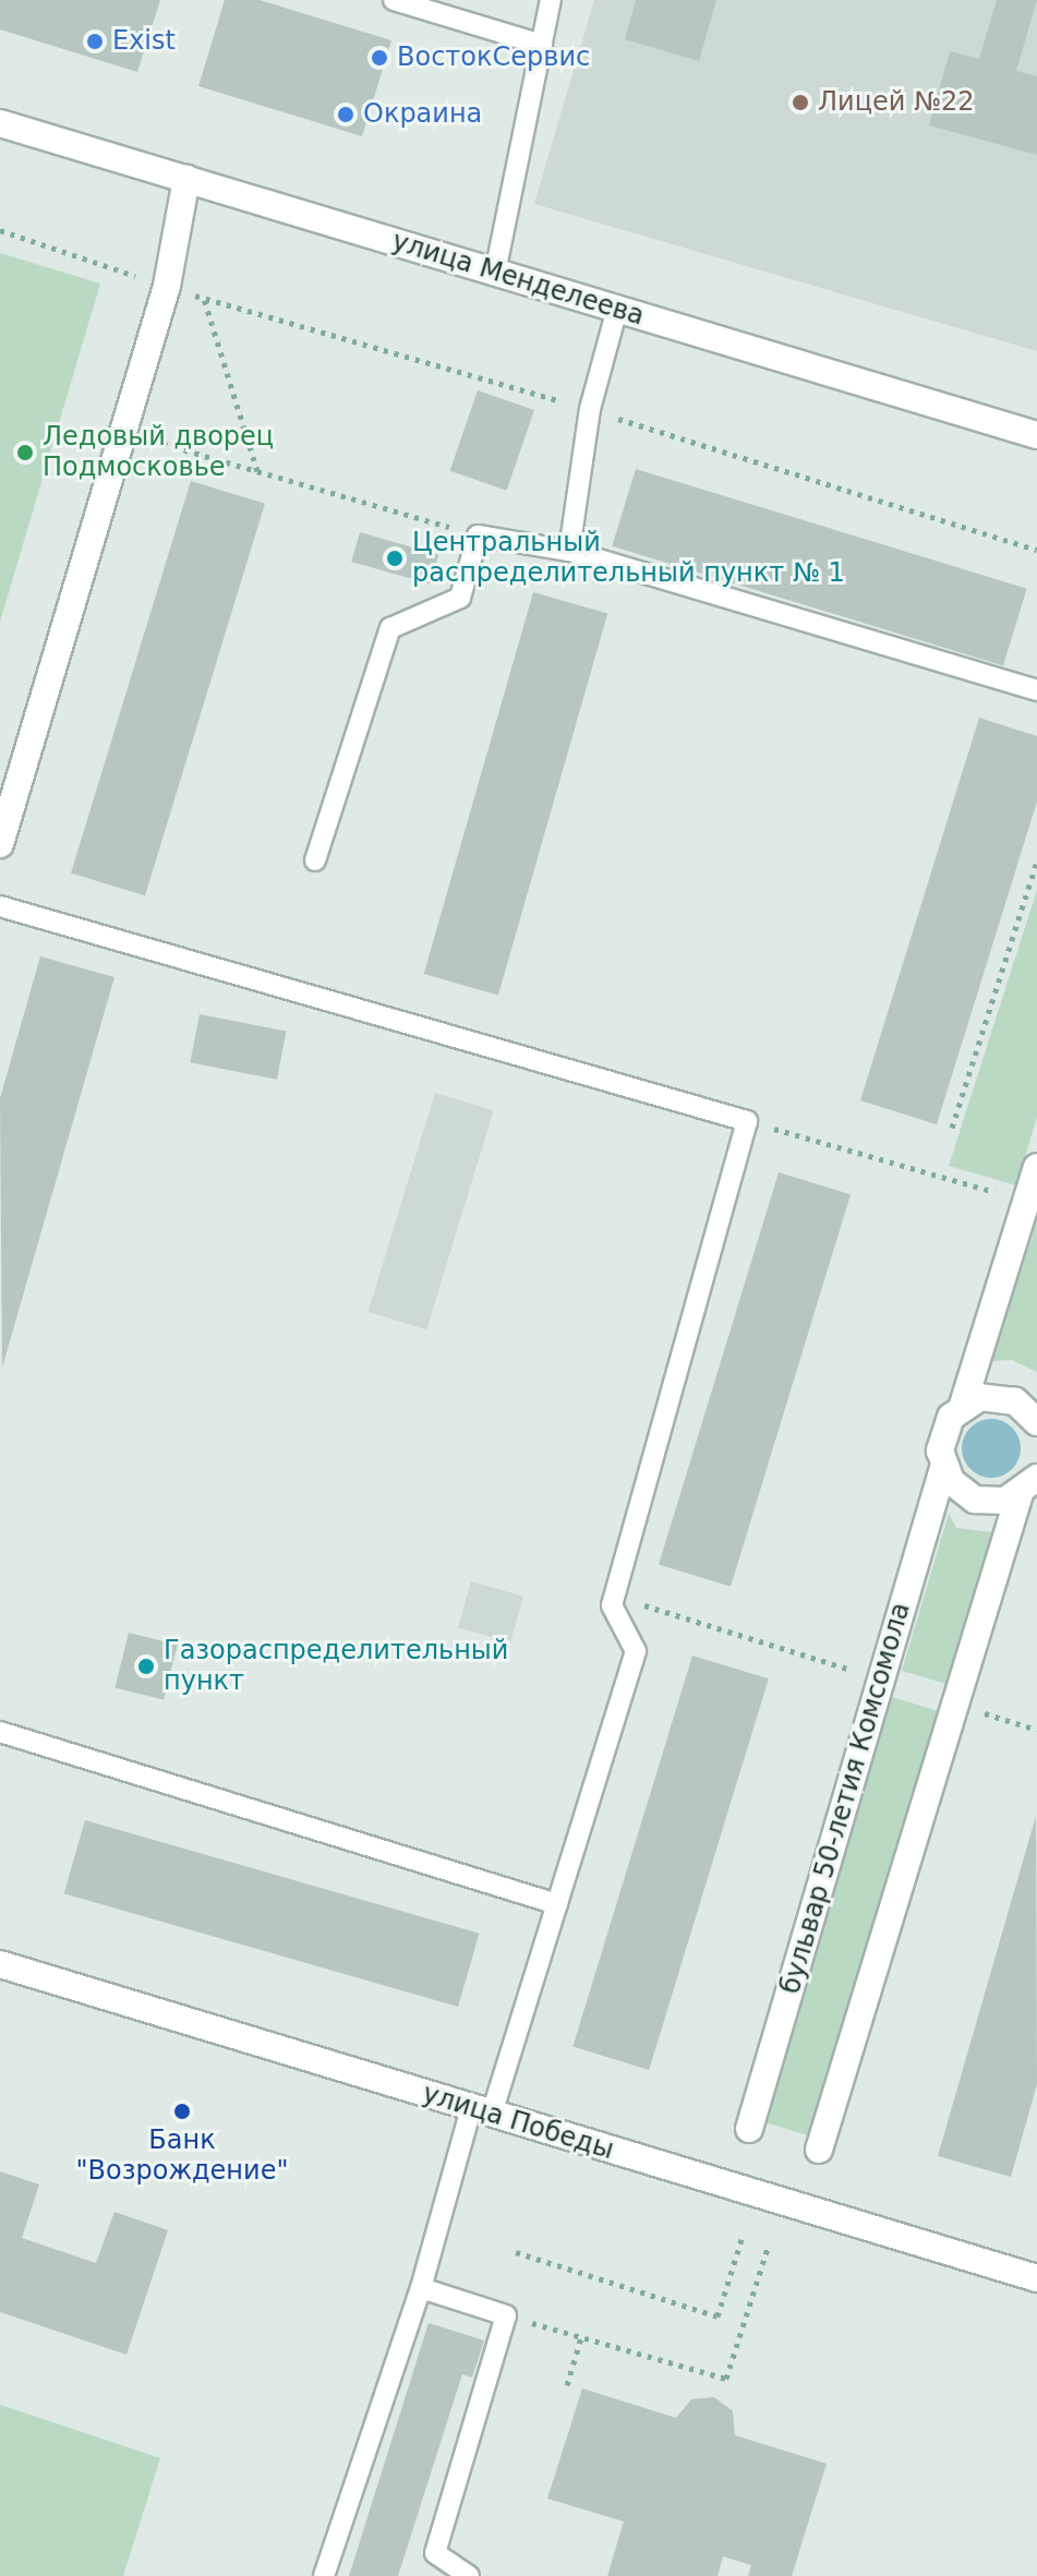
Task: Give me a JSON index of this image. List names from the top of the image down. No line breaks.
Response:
{"streets":{"street":["улица Менделеева","бульвар 50-летия Комсомола","улица Победы"]},"places":["Exist","ВостокСервис","Лицей №22","Окраина","Ледовый дворец Подмосковье","Центральный распределительный пункт № 1","Газораспределительный пункт","Банк \"Возрождение\""]}
